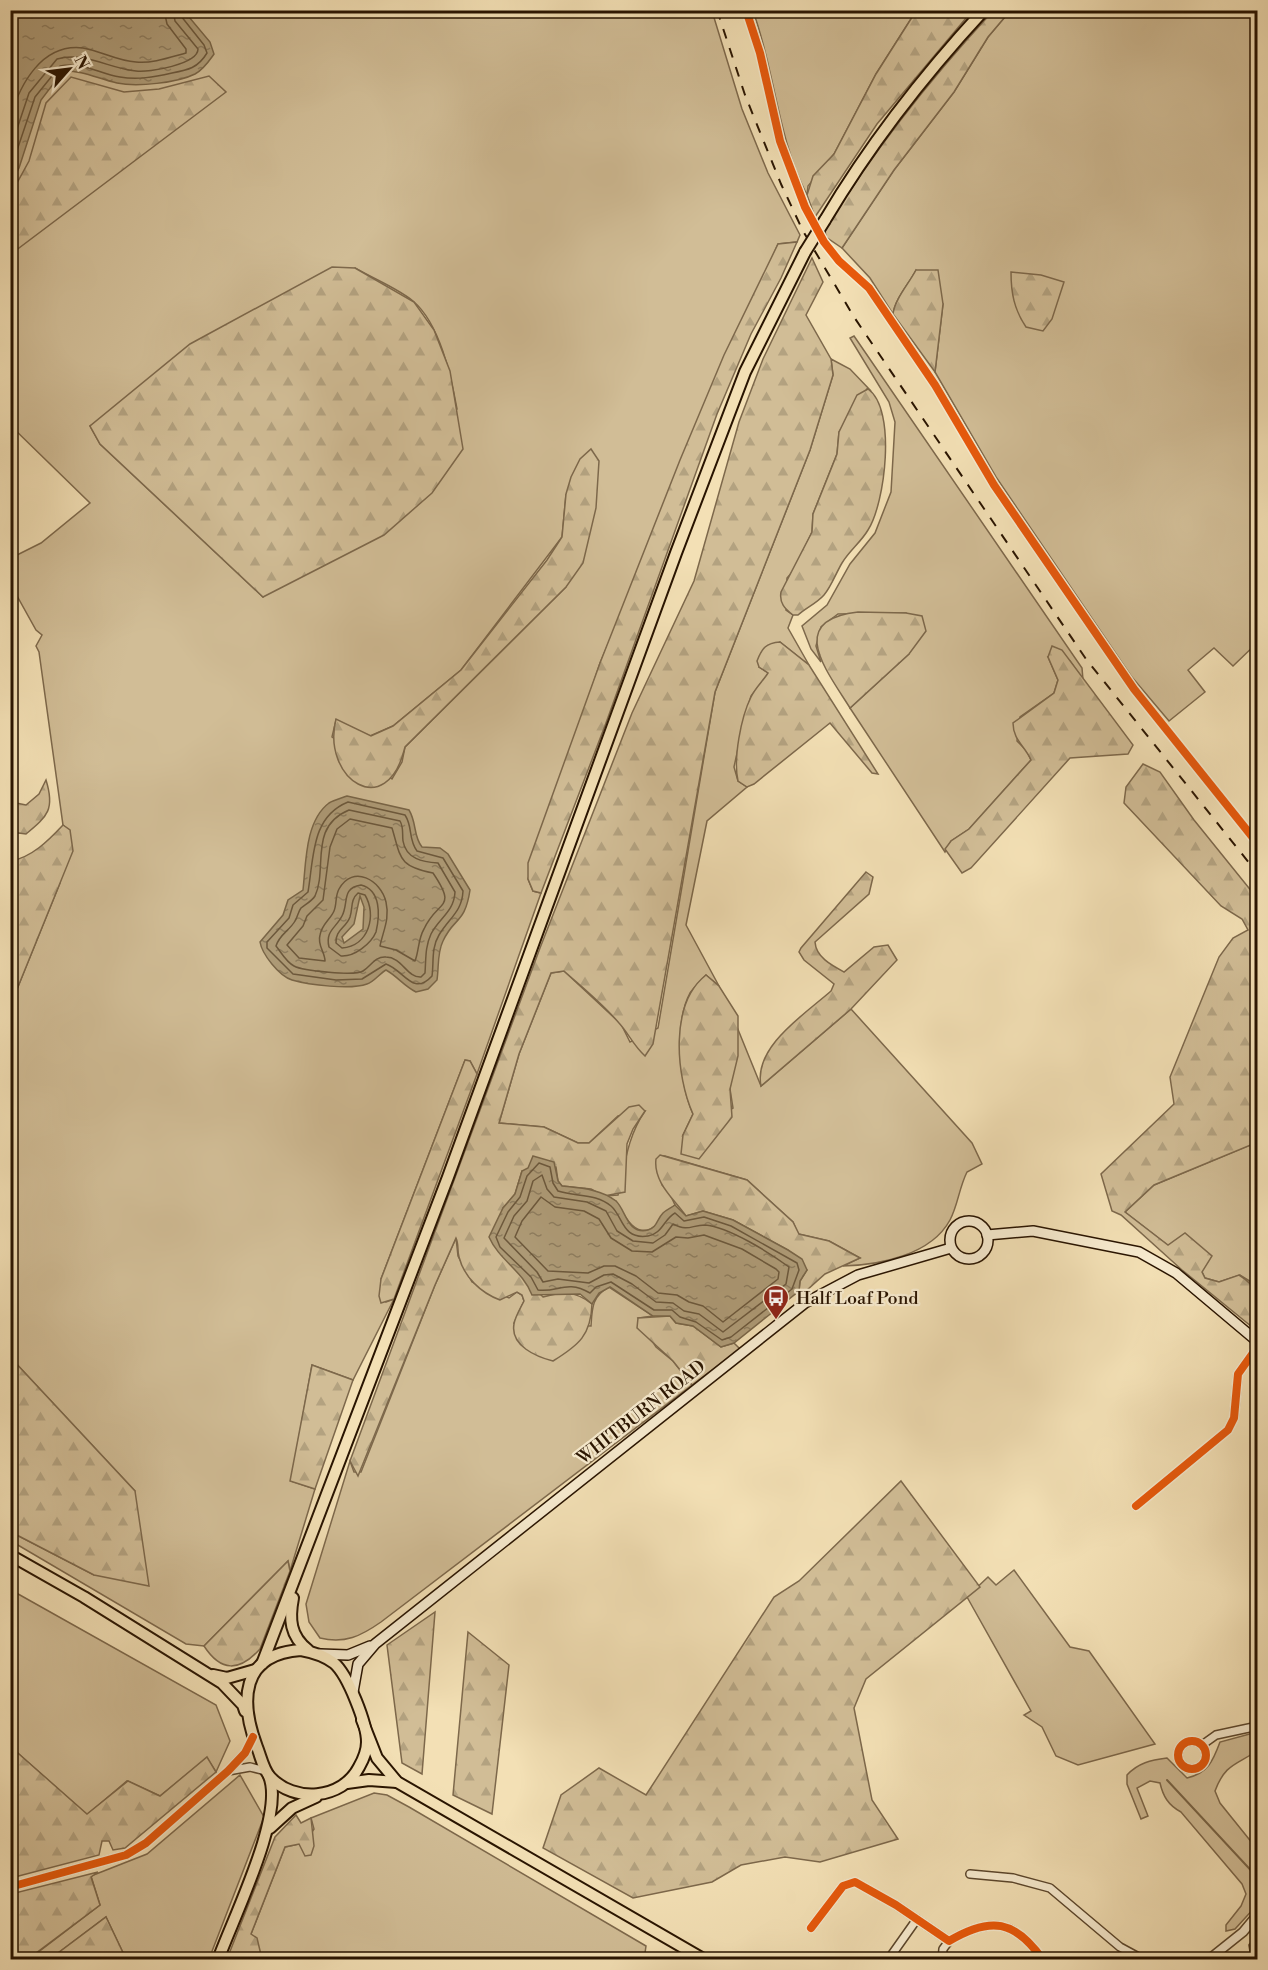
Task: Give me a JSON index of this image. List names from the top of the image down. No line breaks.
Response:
{"streets":{"main road":["WHITBURN ROAD"]},"places":{"bus stop":["Half Loaf Pond"]},"north":"top right"}
